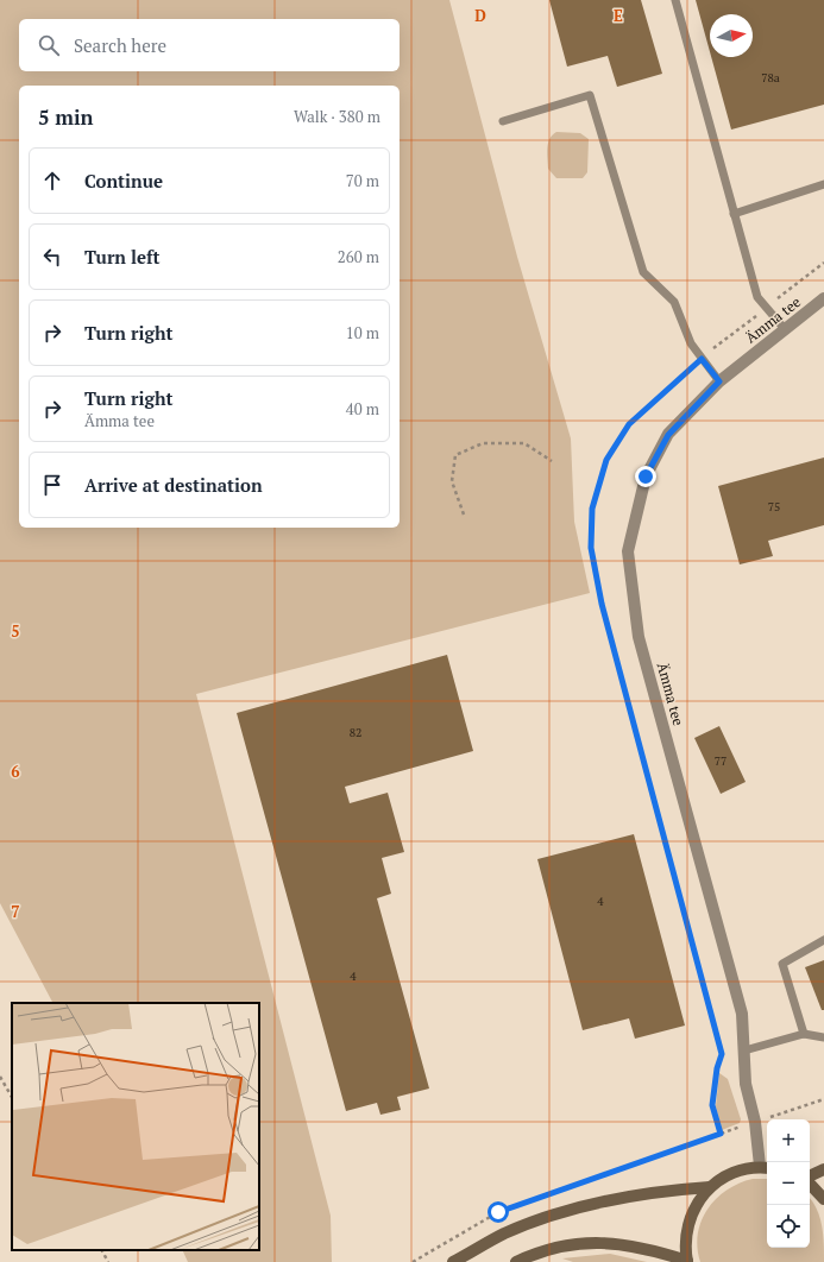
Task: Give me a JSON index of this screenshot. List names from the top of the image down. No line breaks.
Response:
{"streets":{"street":["Ämma tee"]},"house_numbers":["78a","75","82","77","4","4"],"north":"right","page":{"search":"Search here","heading":["5 min","Walk · 380 m"],"list":[["Continue","70 m"],["Turn left","260 m"],["Turn right","10 m"],["Turn right","Ämma tee","40 m"],"Arrive at destination"],"map_buttons":["+","−"]},"grid":{"columns":["D","E"],"rows":["5","6","7"]}}
